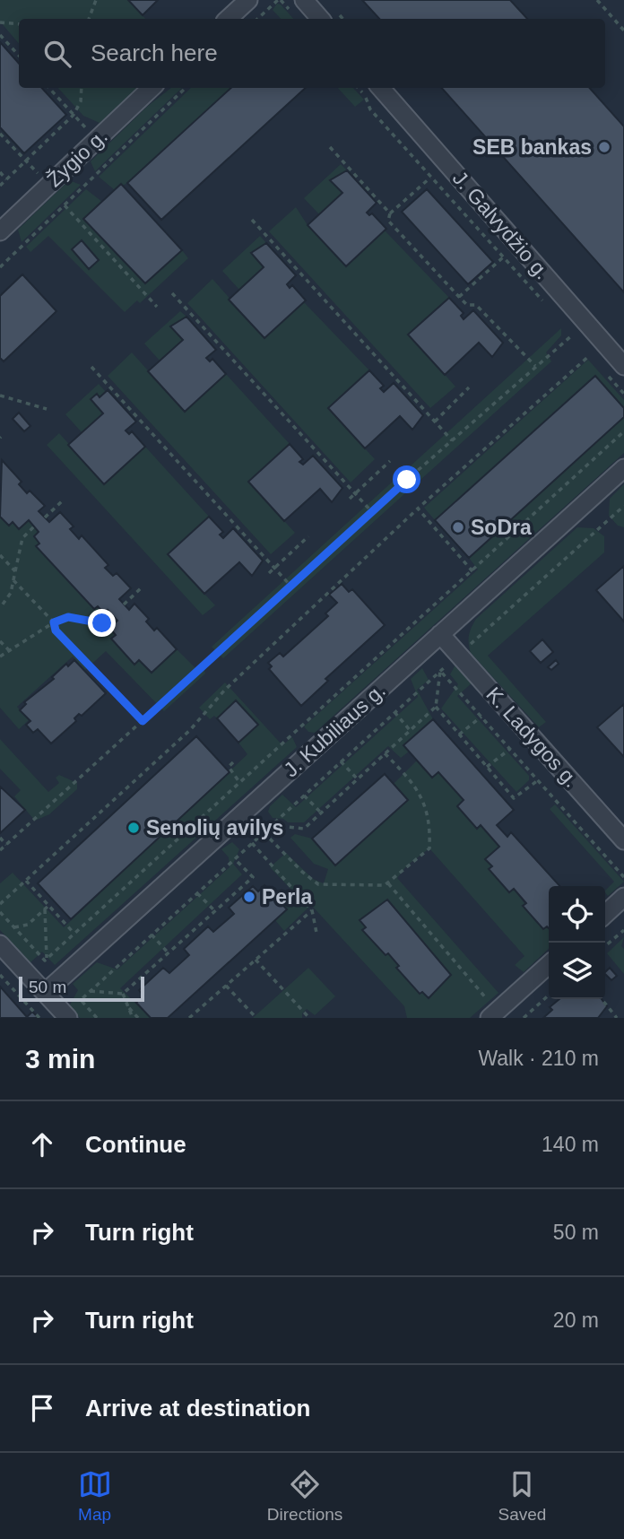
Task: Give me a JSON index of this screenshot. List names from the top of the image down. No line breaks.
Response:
{"streets":{"street":["Žygio g.","J. Galvydžio g.","J. Kubiliaus g.","K. Ladygos g."]},"crossings":[["J. Kubiliaus g.","K. Ladygos g."]],"places":["SEB bankas","SoDra","Senolių avilys","Perla"],"scale_bar":"50 m","page":{"search":"Search here","scale":"50 m","heading":["3 min","Walk · 210 m"],"list":[["Continue","140 m"],["Turn right","50 m"],["Turn right","20 m"],"Arrive at destination"],"nav":["Map","Directions","Saved"]}}
